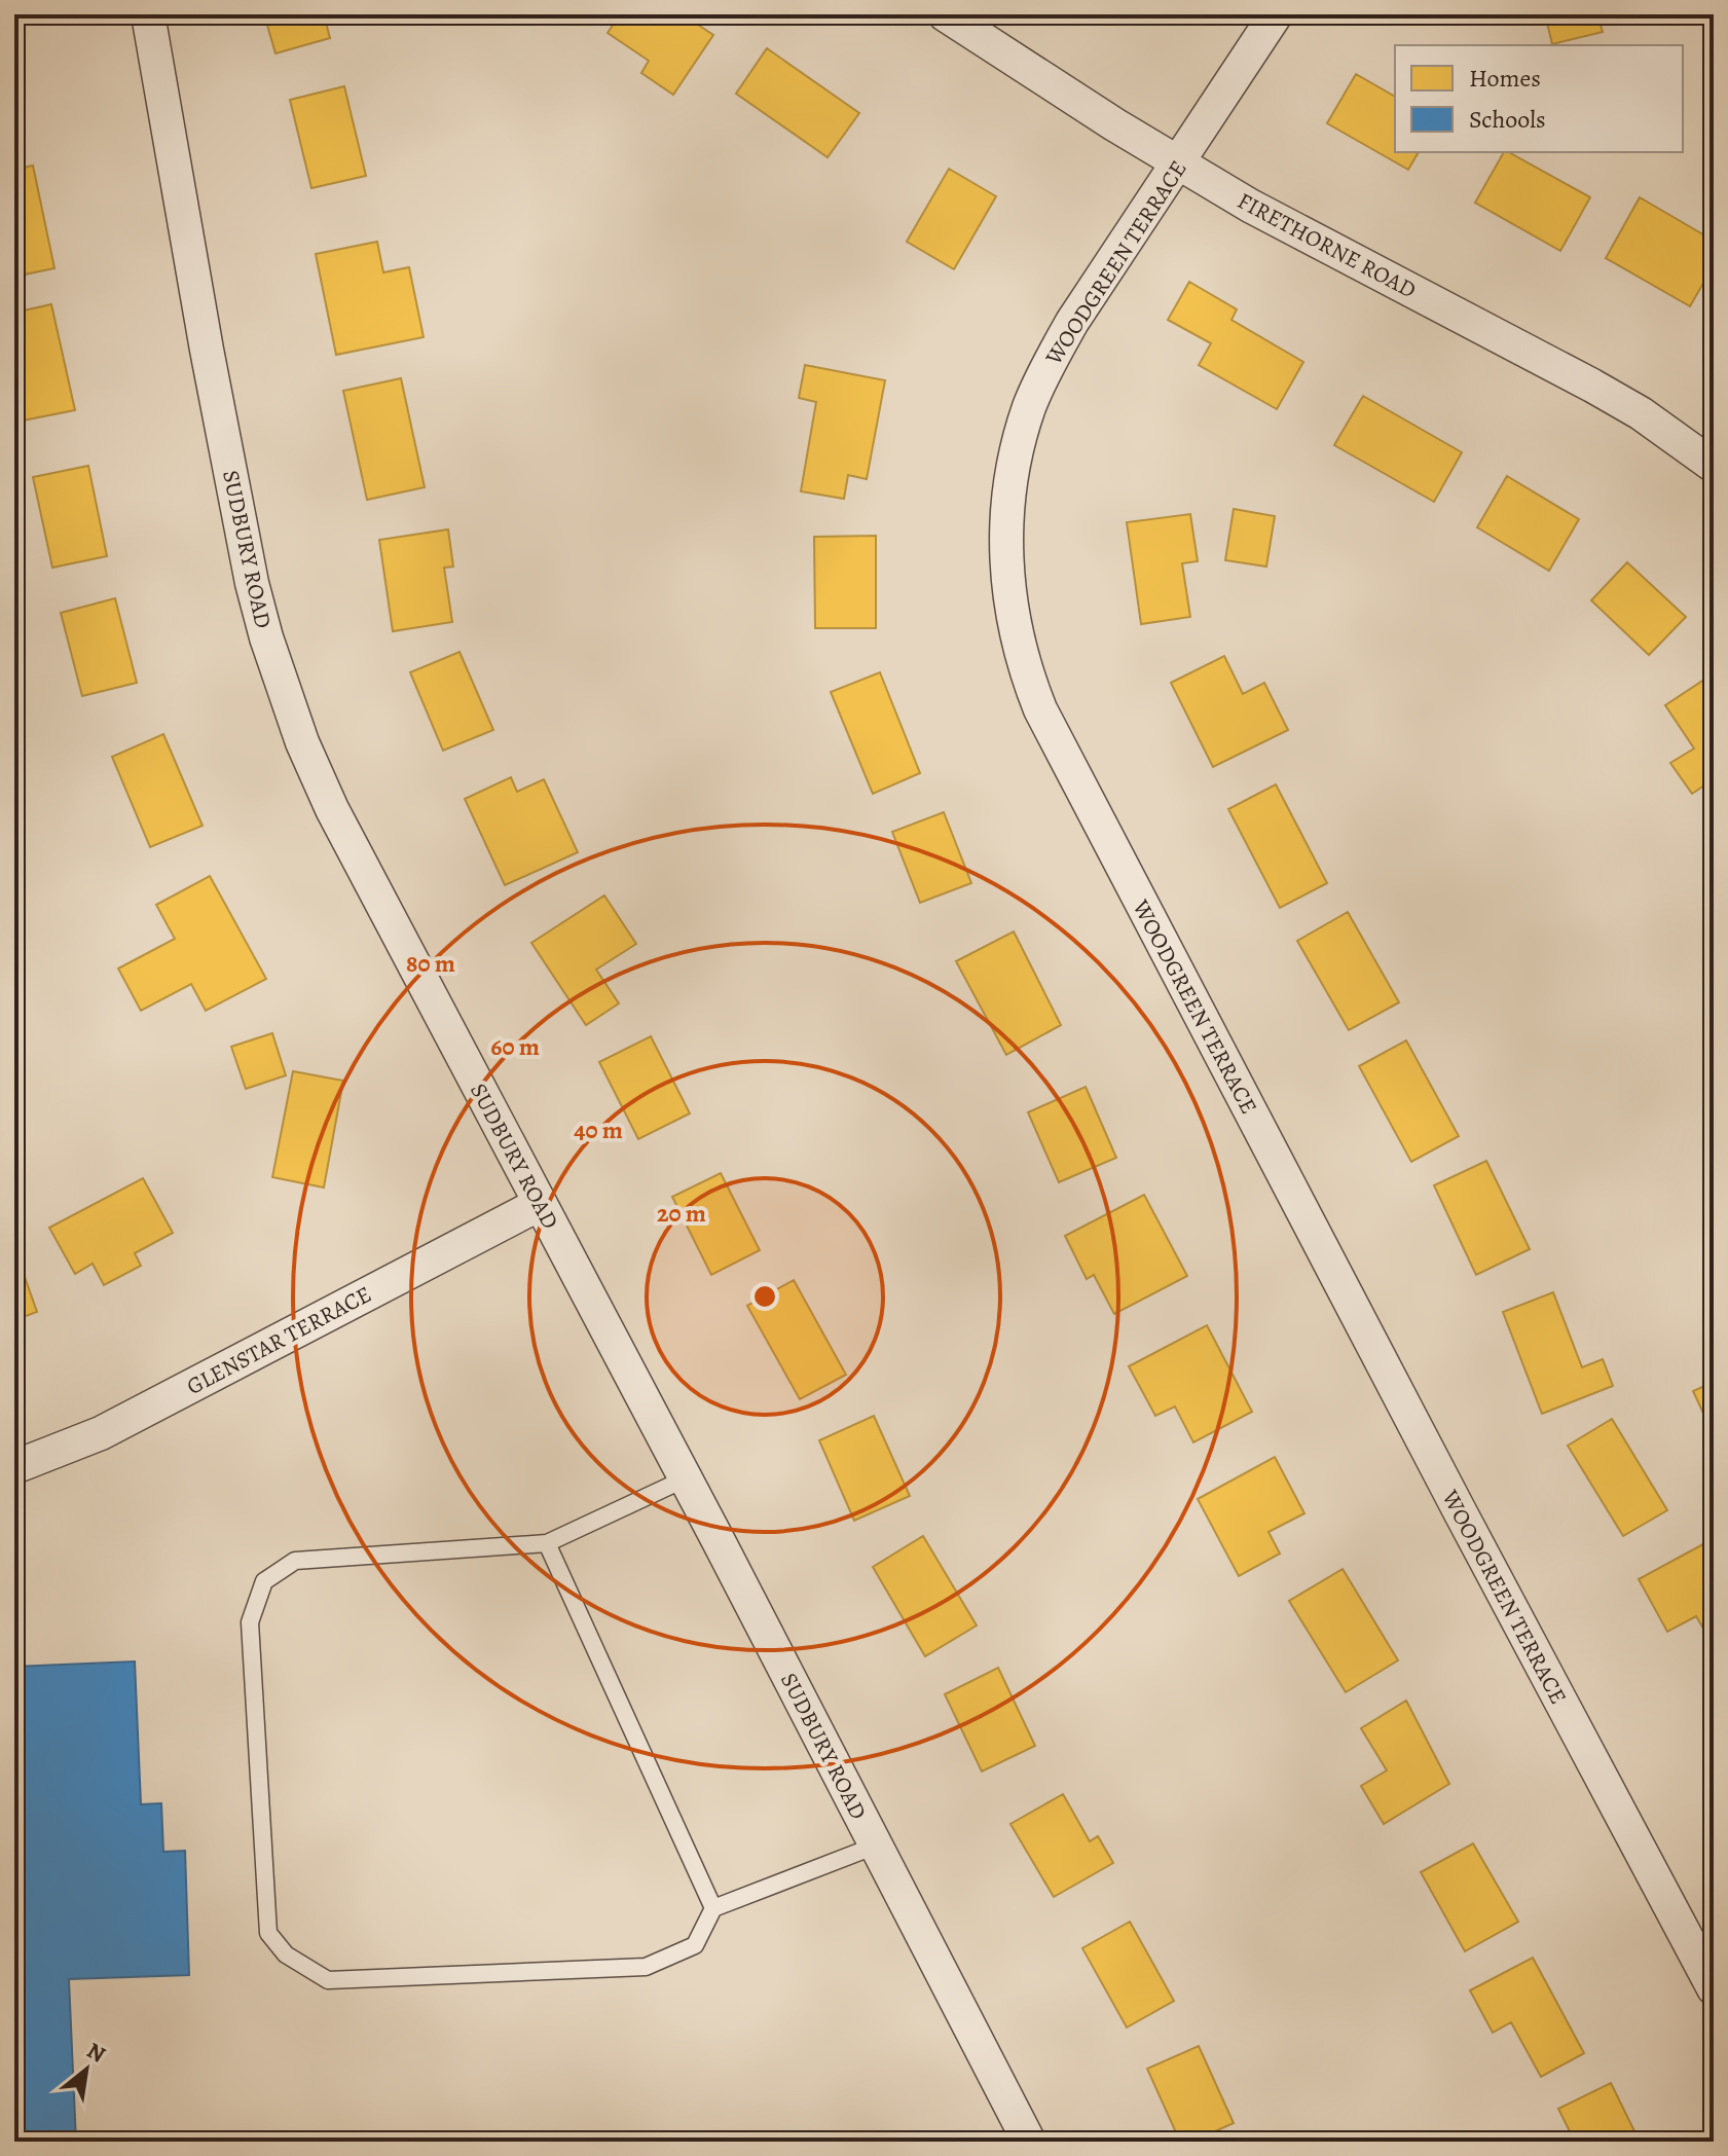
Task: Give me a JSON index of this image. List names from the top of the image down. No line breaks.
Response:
{"streets":{"street":["FIRETHORNE ROAD","WOODGREEN TERRACE","SUDBURY ROAD","GLENSTAR TERRACE"]},"crossings":[["FIRETHORNE ROAD","WOODGREEN TERRACE"],["SUDBURY ROAD","GLENSTAR TERRACE"]],"legend":["Homes","Schools"],"north":"top right","rings":["80 m","60 m","40 m","20 m"]}
